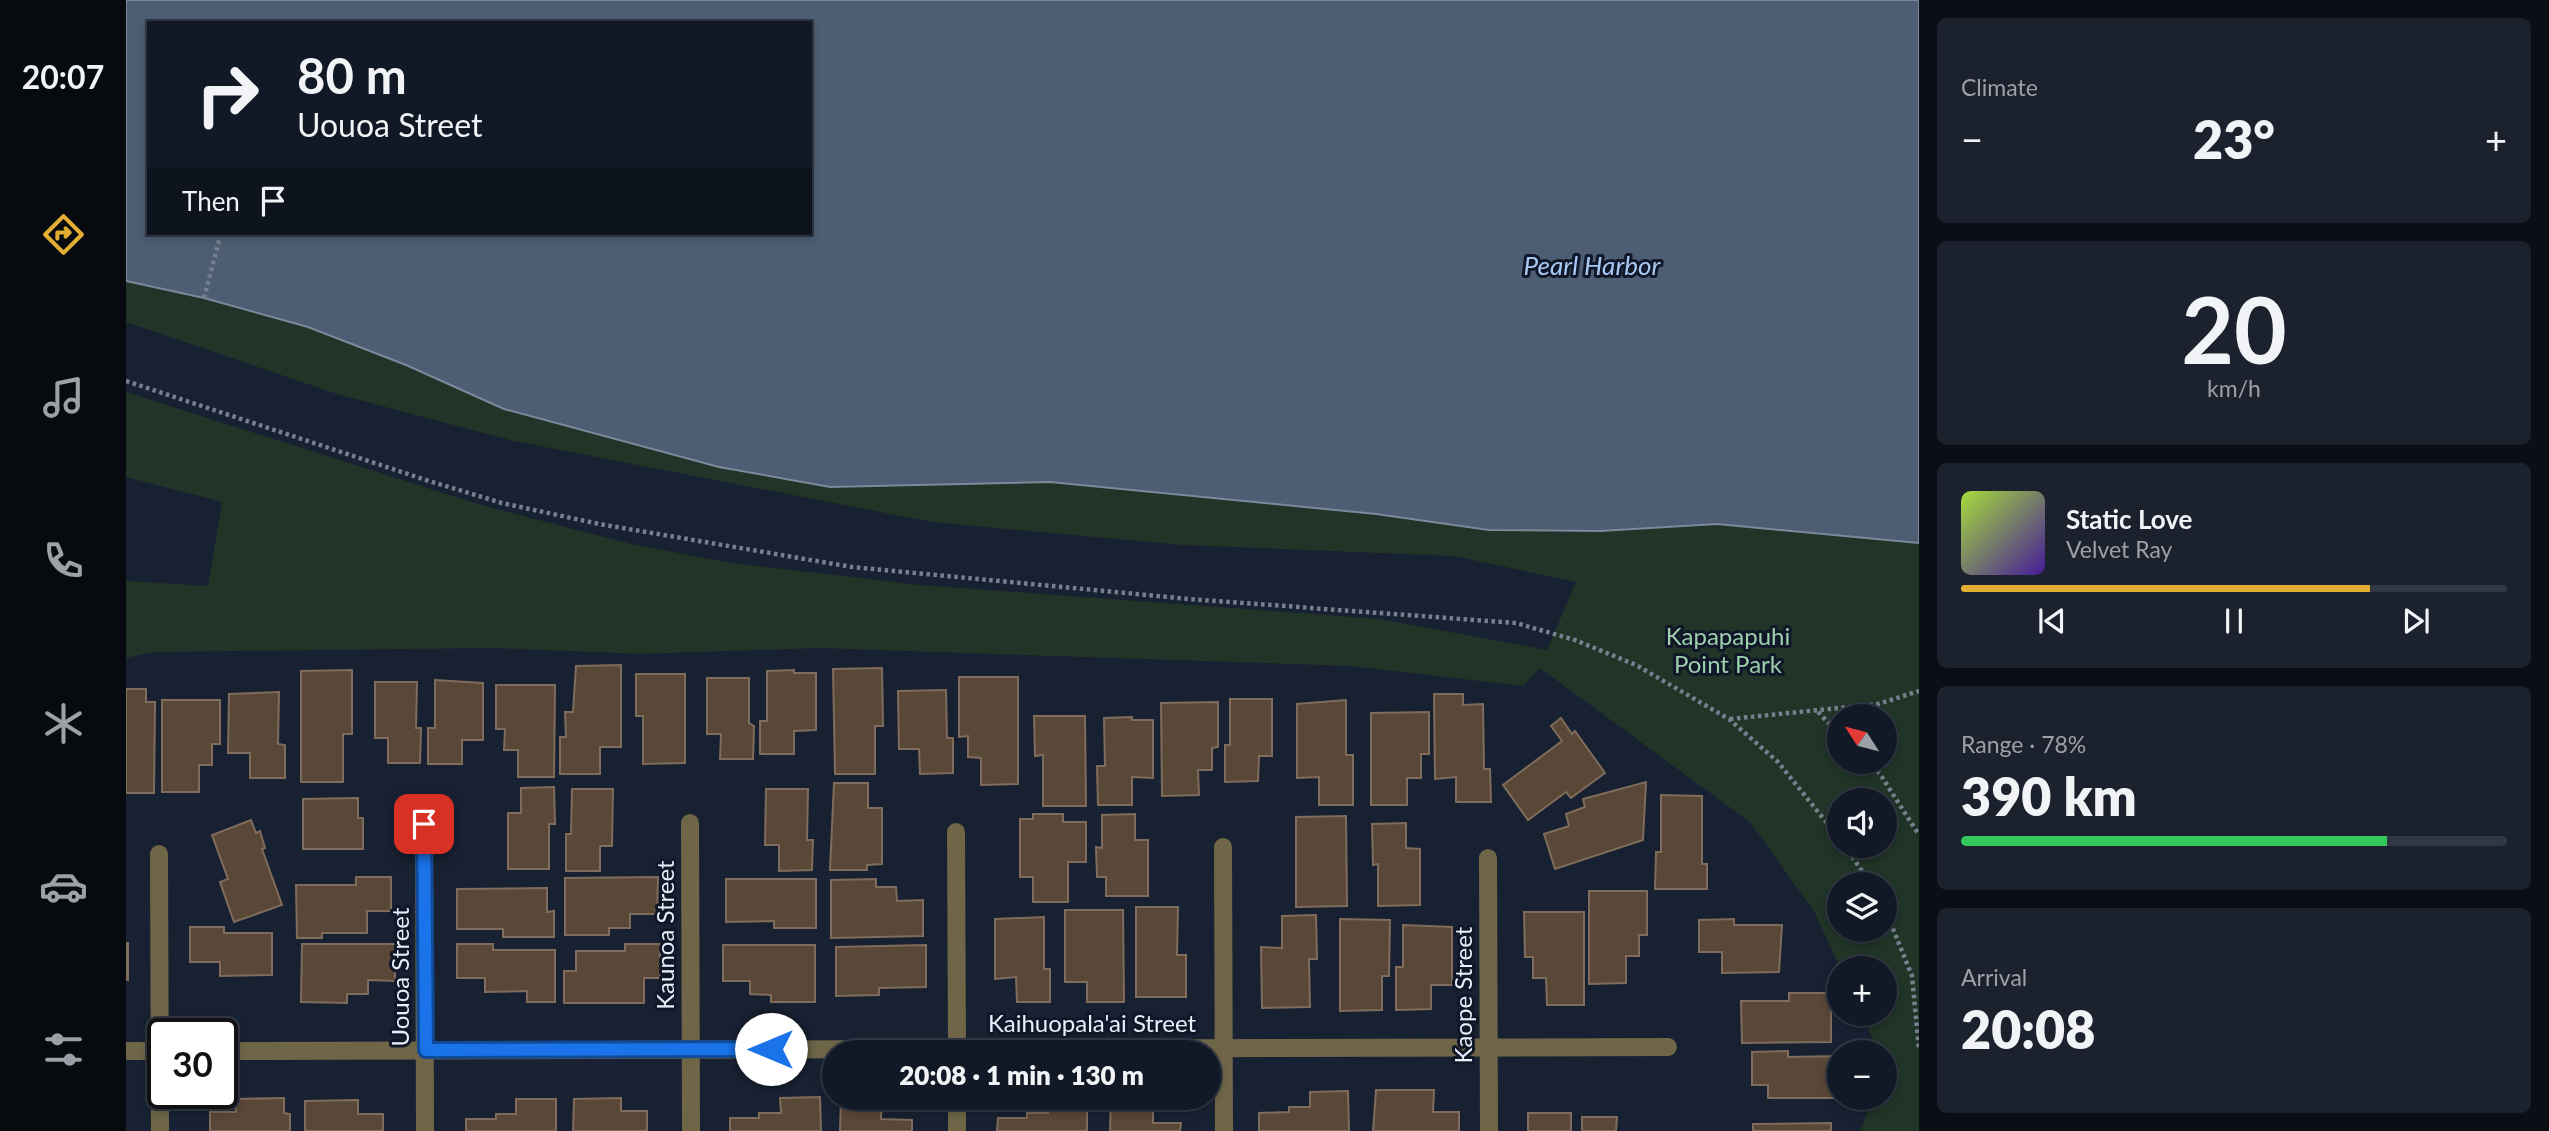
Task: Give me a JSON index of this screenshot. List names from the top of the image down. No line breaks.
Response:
{"streets":{"street":["Kaunoa Street","Uouoa Street","Kaope Street","Kaihuopala'ai Street"]},"crossings":[["Kaunoa Street","Kaihuopala'ai Street"],["Uouoa Street","Kaihuopala'ai Street"],["Kaope Street","Kaihuopala'ai Street"]],"water":["Pearl Harbor"],"parks":["Kapapapuhi Point Park"],"north":"top left","page":{"tabs":"20:07","tile":["Climate",["20","km/h"],["Range · 78%","390 km"],["Arrival","20:08"]],"turn":["80 m","Uouoa Street"],"heat":["−","23°","+"],"then":"Then","song":["Static Love","Velvet Ray"],"map_buttons":["+","−"],"limit":"30","trip":"20:08 · 1 min · 130 m"}}
